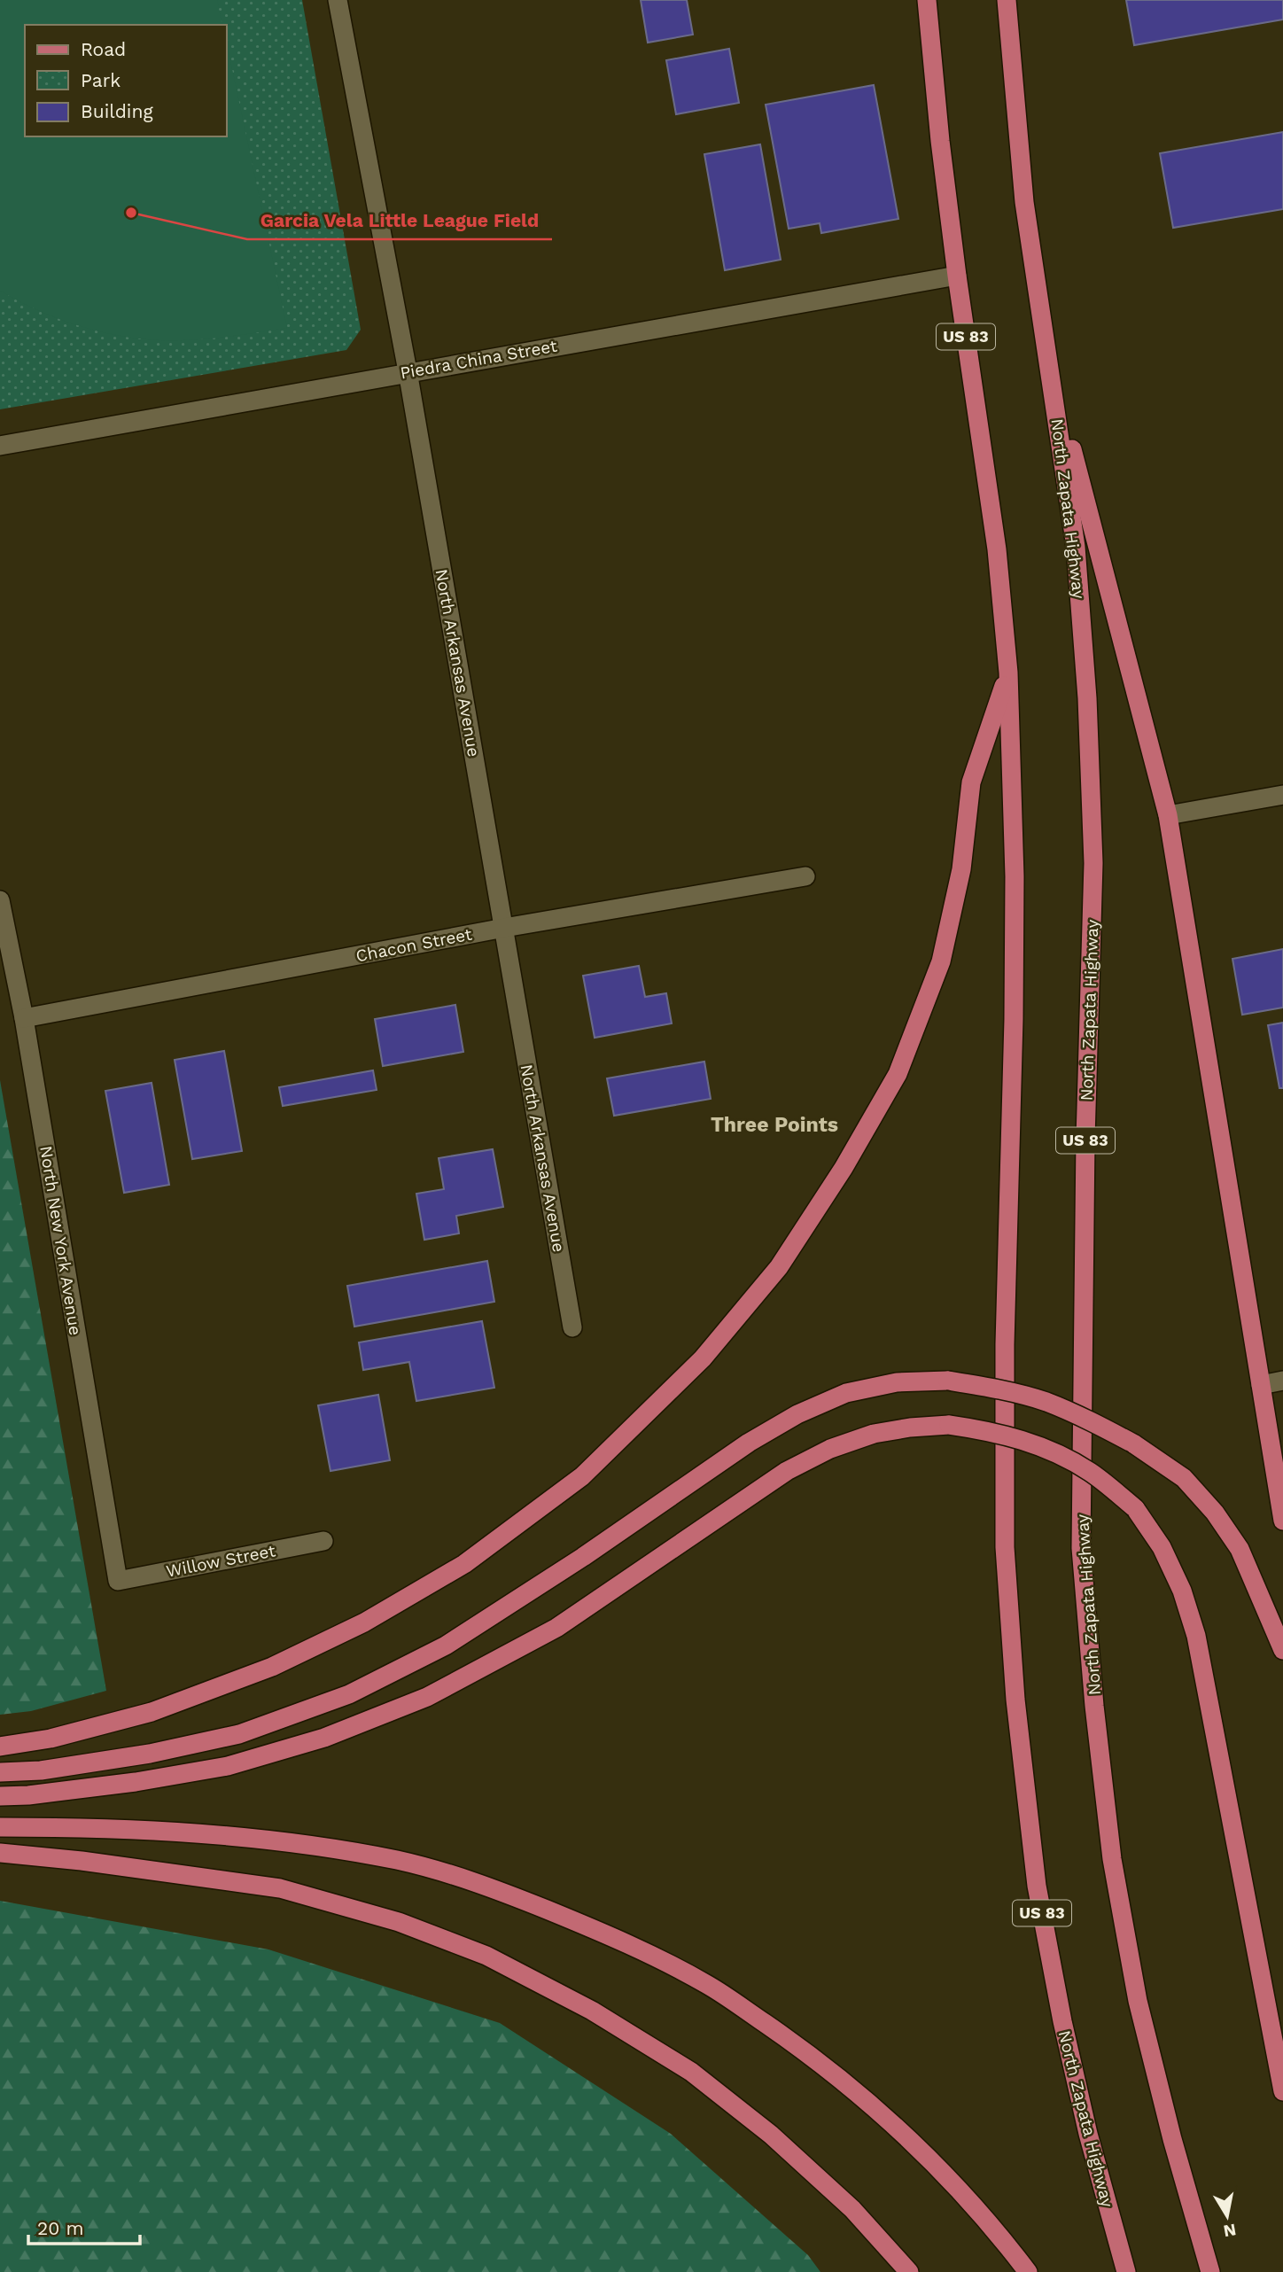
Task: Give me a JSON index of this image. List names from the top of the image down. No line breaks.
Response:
{"streets":{"main road":["US 83","North Zapata Highway"],"street":["Piedra China Street","North Arkansas Avenue","Chacon Street","North New York Avenue","Willow Street"]},"crossings":[["Piedra China Street","North Zapata Highway"],["Piedra China Street","North Arkansas Avenue"],["North Arkansas Avenue","Chacon Street"],["Chacon Street","North New York Avenue"],["North New York Avenue","Willow Street"]],"districts":["Three Points"],"places":["Garcia Vela Little League Field"],"legend":["Road","Park","Building"],"scale_bar":"20 m","north":"bottom"}
